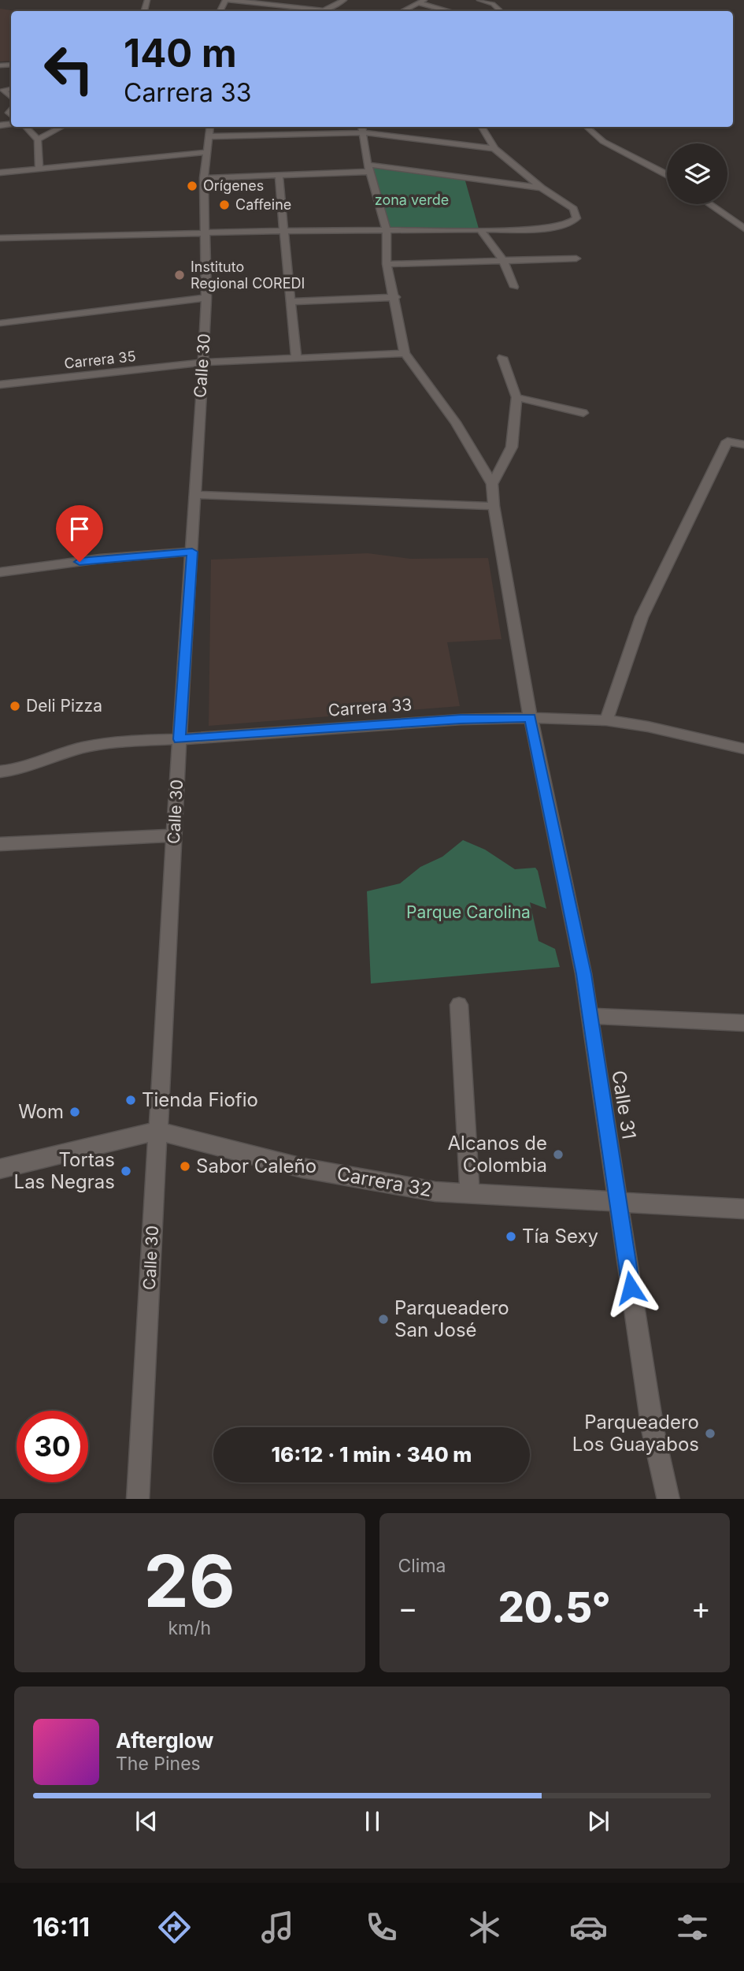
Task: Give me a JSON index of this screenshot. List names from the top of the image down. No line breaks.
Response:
{"streets":{"street":["Carrera 35","Calle 30","Carrera 33","Calle 31","Carrera 32"]},"crossings":[["Carrera 35","Calle 30"],["Calle 30","Carrera 33"],["Calle 30","Carrera 32"],["Carrera 33","Calle 31"],["Calle 31","Carrera 32"]],"parks":["zona verde","Parque Carolina"],"places":["Orígenes","Caffeine","Instituto Regional COREDI","Deli Pizza","Tienda Fiofio","Wom","Alcanos de Colombia","Sabor Caleño","Tortas Las Negras","Tía Sexy","Parqueadero San José","Parqueadero Los Guayabos"],"page":{"turn":["140 m","Carrera 33"],"limit":"30","trip":"16:12 · 1 min · 340 m","tile":[["26","km/h"],"Clima"],"heat":["−","20.5°","+"],"song":["Afterglow","The Pines"],"tabs":"16:11"}}
